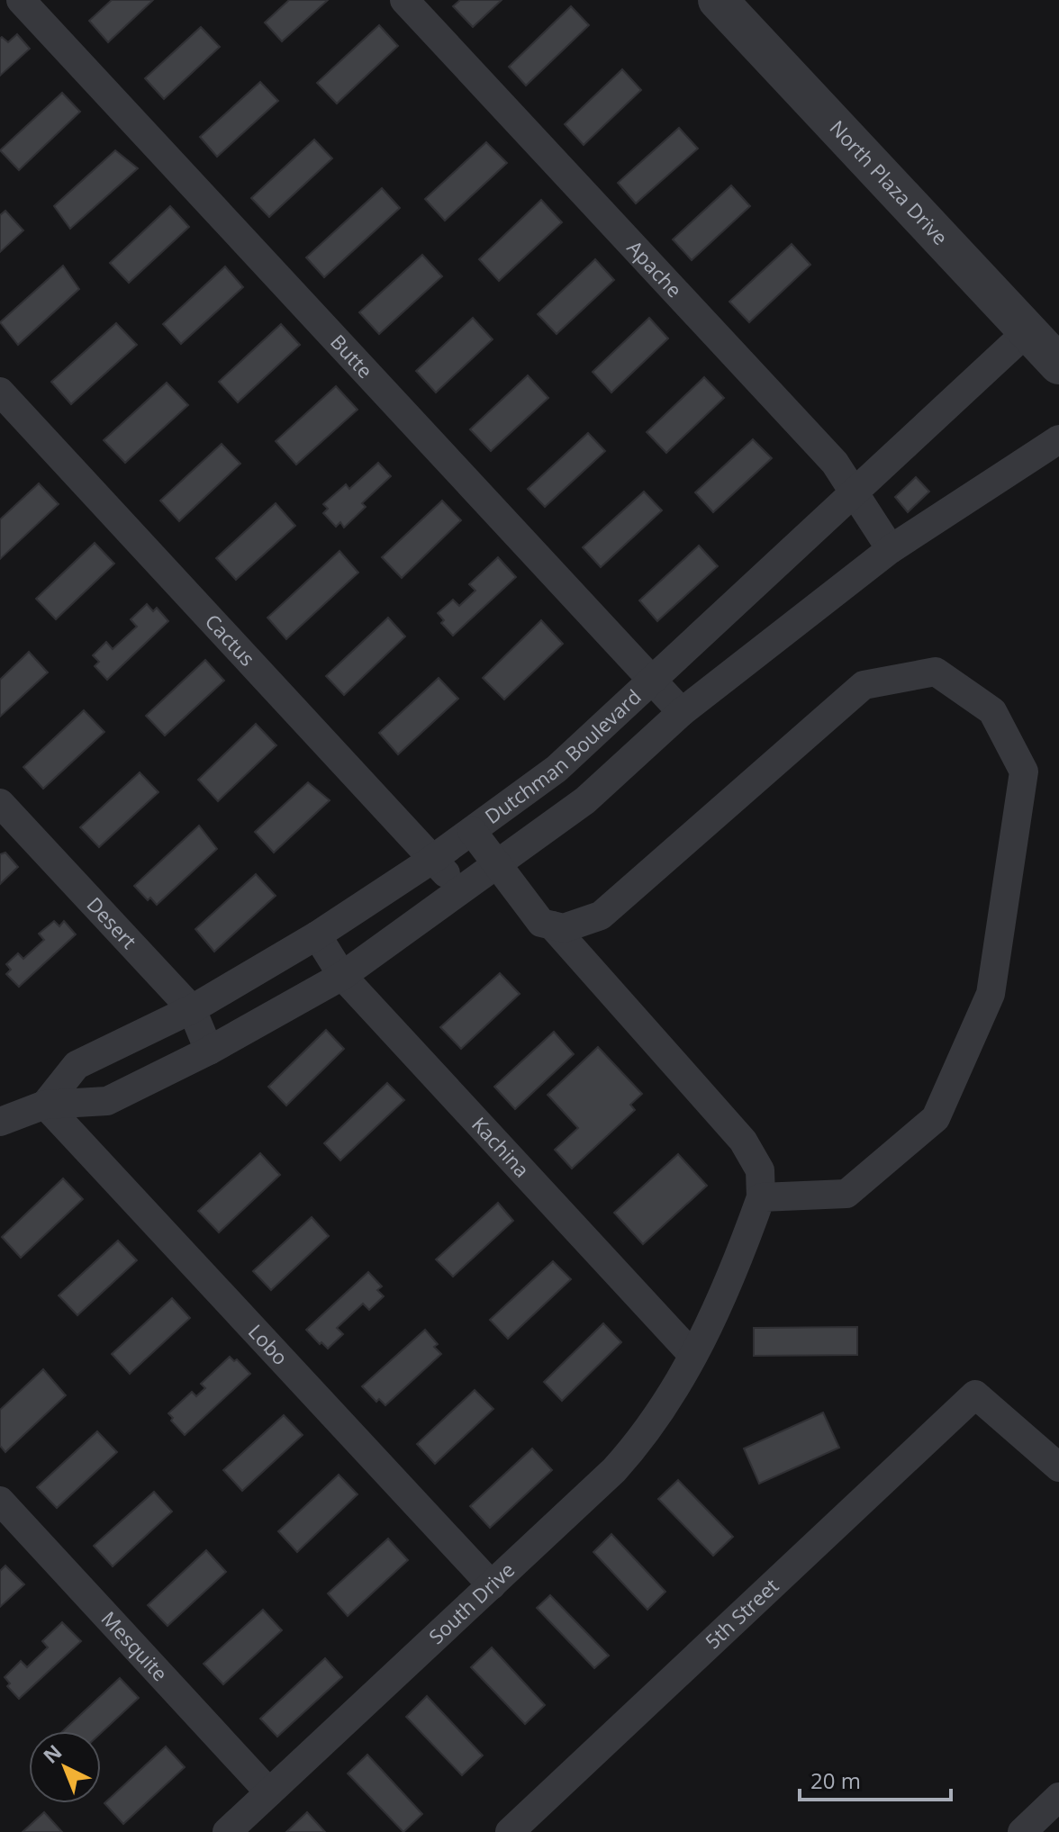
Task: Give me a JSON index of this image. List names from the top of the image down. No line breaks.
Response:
{"streets":{"street":["North Plaza Drive"],"lane":["Apache","Butte","Cactus","Dutchman Boulevard","Desert","Kachina","Lobo","South Drive","5th Street","Mesquite"]},"crossings":[["North Plaza Drive","Dutchman Boulevard"],["Apache","Dutchman Boulevard"],["Butte","Dutchman Boulevard"],["Cactus","Dutchman Boulevard"],["Dutchman Boulevard","Desert"],["Dutchman Boulevard","Kachina"],["Dutchman Boulevard","Lobo"],["Kachina","South Drive"],["Lobo","South Drive"],["South Drive","Mesquite"]],"scale_bar":"20 m","north":"top left"}
